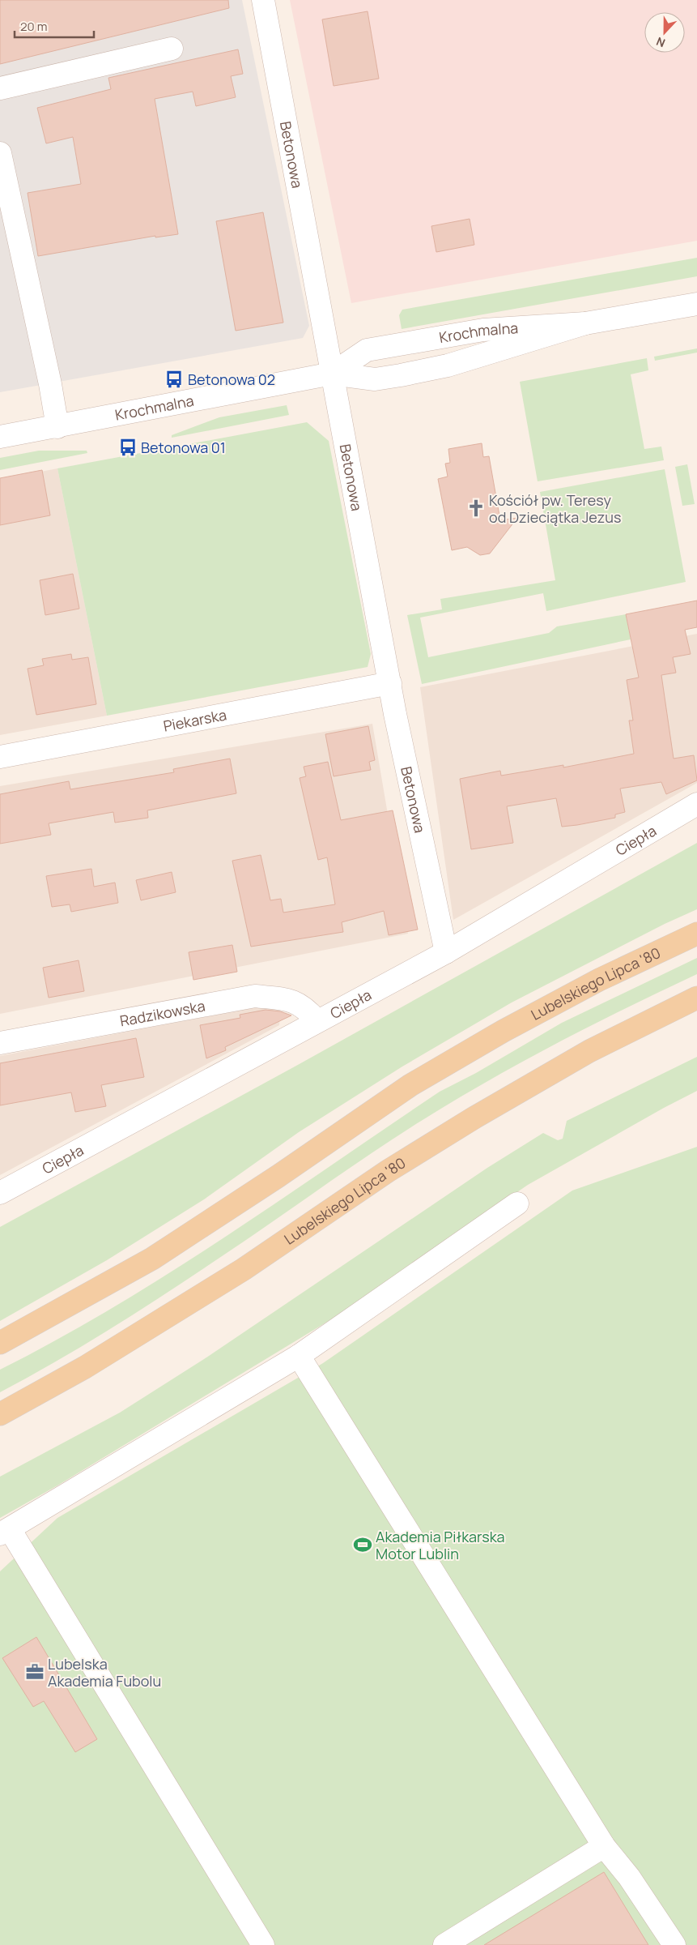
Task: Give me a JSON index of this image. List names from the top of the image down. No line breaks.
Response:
{"streets":{"main road":["Lubelskiego Lipca '80"],"street":["Betonowa","Krochmalna","Piekarska","Ciepła","Radzikowska"]},"crossings":[["Betonowa","Krochmalna"],["Betonowa","Piekarska"],["Betonowa","Ciepła"],["Ciepła","Radzikowska"]],"places":{"bus stop":["Betonowa 02","Betonowa 01"],"church":["Kościół pw. Teresy od Dzieciątka Jezus"],"sports":["Akademia Piłkarska Motor Lublin"],"office":["Lubelska Akademia Fubolu"]},"scale_bar":"20 m","north":"bottom"}
